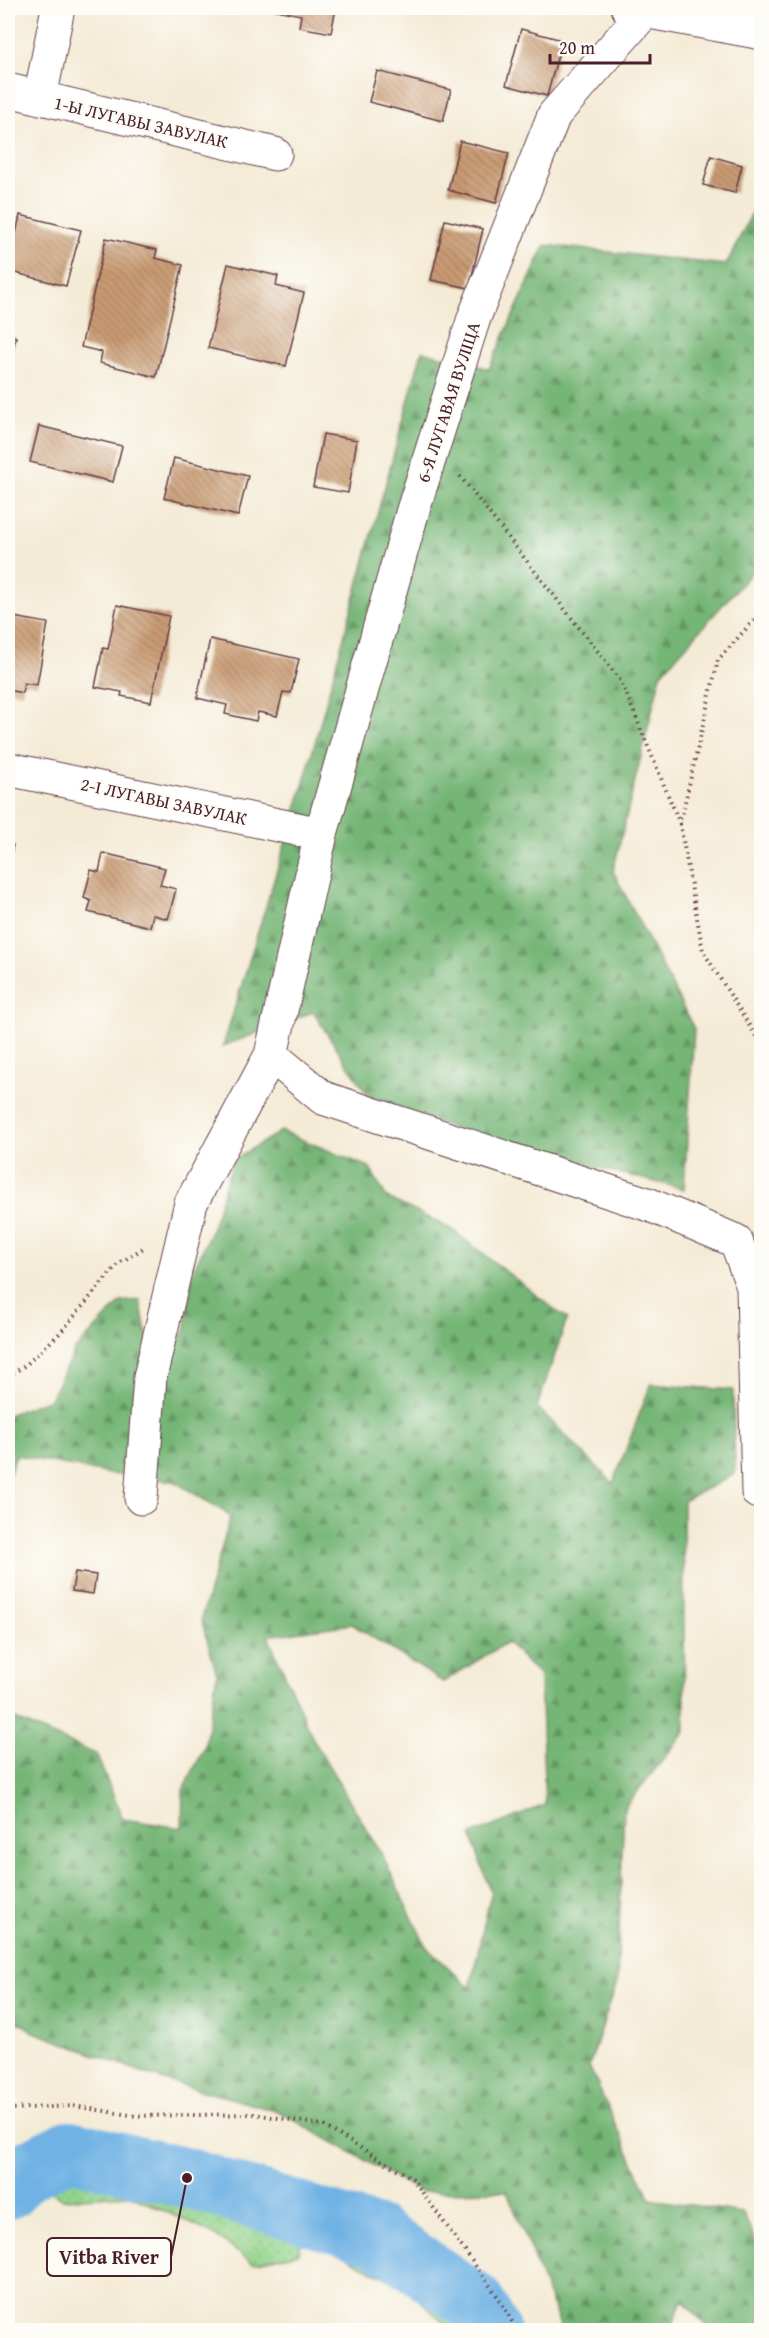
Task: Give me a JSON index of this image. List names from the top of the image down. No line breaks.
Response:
{"streets":{"street":["1-Ы ЛУГАВЫ ЗАВУЛАК","6-Я ЛУГАВАЯ ВУЛІЦА","2-І ЛУГАВЫ ЗАВУЛАК"]},"crossings":[["6-Я ЛУГАВАЯ ВУЛІЦА","2-І ЛУГАВЫ ЗАВУЛАК"]],"places":["Vitba River"],"scale_bar":"20 m"}
